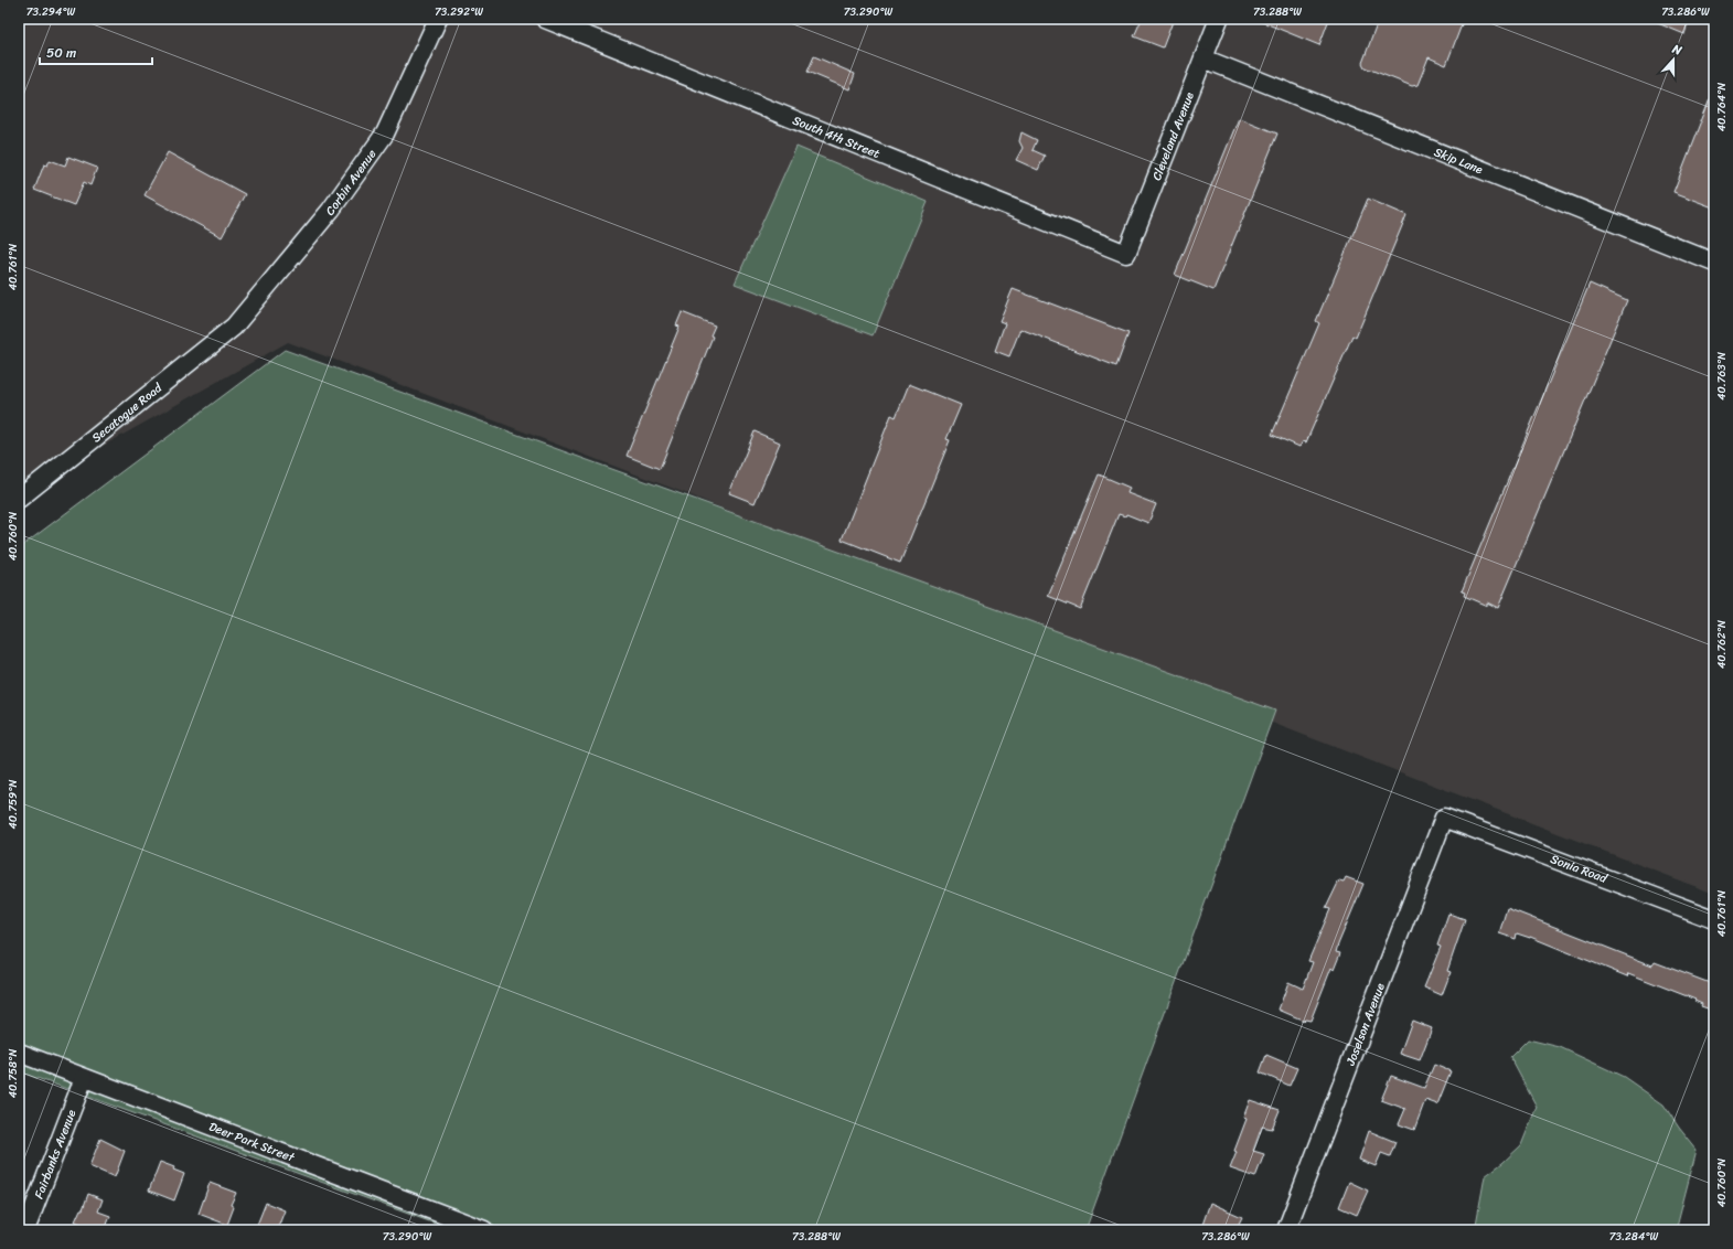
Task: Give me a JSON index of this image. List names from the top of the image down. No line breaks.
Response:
{"streets":{"street":["Cleveland Avenue","South 4th Street","Skip Lane","Corbin Avenue","Secatogue Road","Sonia Road","Joselson Avenue","Deer Park Street","Fairbanks Avenue"]},"crossings":[["Cleveland Avenue","South 4th Street"],["Cleveland Avenue","Skip Lane"],["Corbin Avenue","Secatogue Road"],["Sonia Road","Joselson Avenue"],["Deer Park Street","Fairbanks Avenue"]],"scale_bar":"50 m","north":"top","coordinates":["73.294°W","73.292°W","73.290°W","73.288°W","73.286°W","40.764°N","40.761°N","40.763°N","40.760°N","40.762°N","40.759°N","40.758°N","73.284°W"]}
